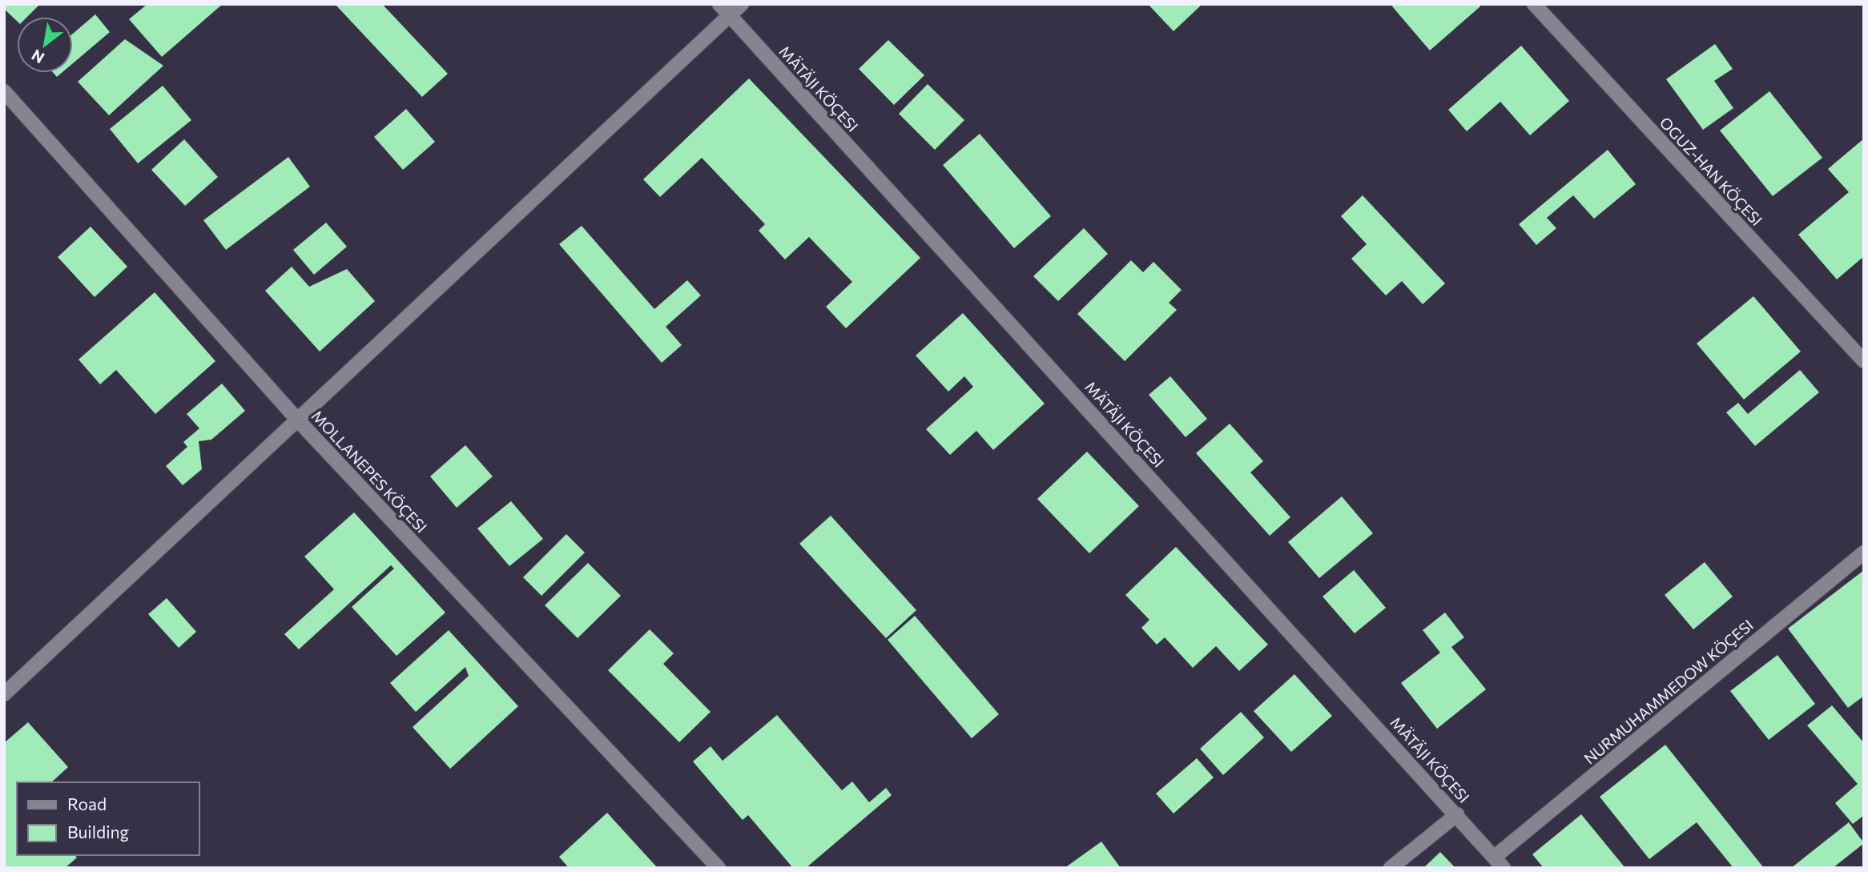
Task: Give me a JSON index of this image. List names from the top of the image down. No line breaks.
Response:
{"streets":{"street":["MÄTÄJI KÖÇESI","OGUZ-HAN KÖÇESI","MOLLANEPES KÖÇESI","NURMUHAMMEDOW KÖÇESI"]},"crossings":[["MÄTÄJI KÖÇESI","NURMUHAMMEDOW KÖÇESI"]],"legend":["Road","Building"],"north":"bottom left"}
